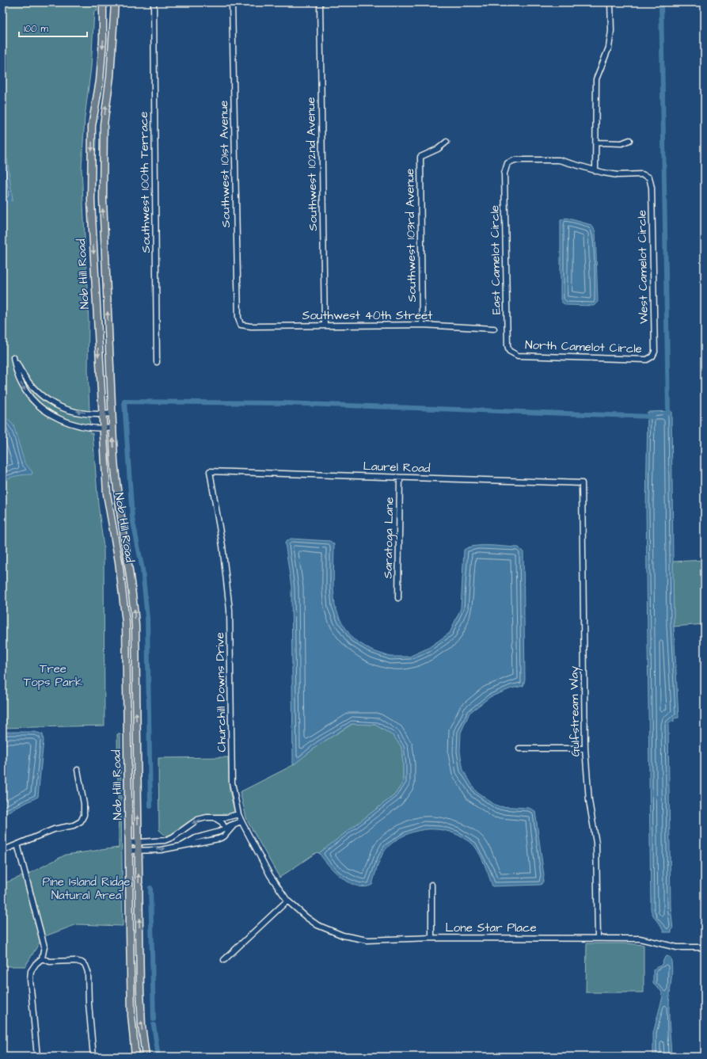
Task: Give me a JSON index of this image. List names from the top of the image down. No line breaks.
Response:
{"streets":{"main road":["Nob Hill Road"],"street":["Southwest 101st Avenue","Southwest 102nd Avenue","Southwest 100th Terrace","Southwest 103rd Avenue","East Camelot Circle","West Camelot Circle","Southwest 40th Street","North Camelot Circle","Laurel Road","Saratoga Lane","Churchill Downs Drive","Gulfstream Way","Lone Star Place"]},"crossings":[["Southwest 101st Avenue","Southwest 40th Street"],["Southwest 102nd Avenue","Southwest 40th Street"],["Southwest 103rd Avenue","Southwest 40th Street"],["East Camelot Circle","West Camelot Circle"],["East Camelot Circle","North Camelot Circle"],["West Camelot Circle","North Camelot Circle"],["Laurel Road","Saratoga Lane"],["Laurel Road","Churchill Downs Drive"],["Laurel Road","Gulfstream Way"],["Churchill Downs Drive","Lone Star Place"],["Gulfstream Way","Lone Star Place"]],"parks":["Tree Tops Park","Pine Island Ridge Natural Area"],"scale_bar":"100 m"}
